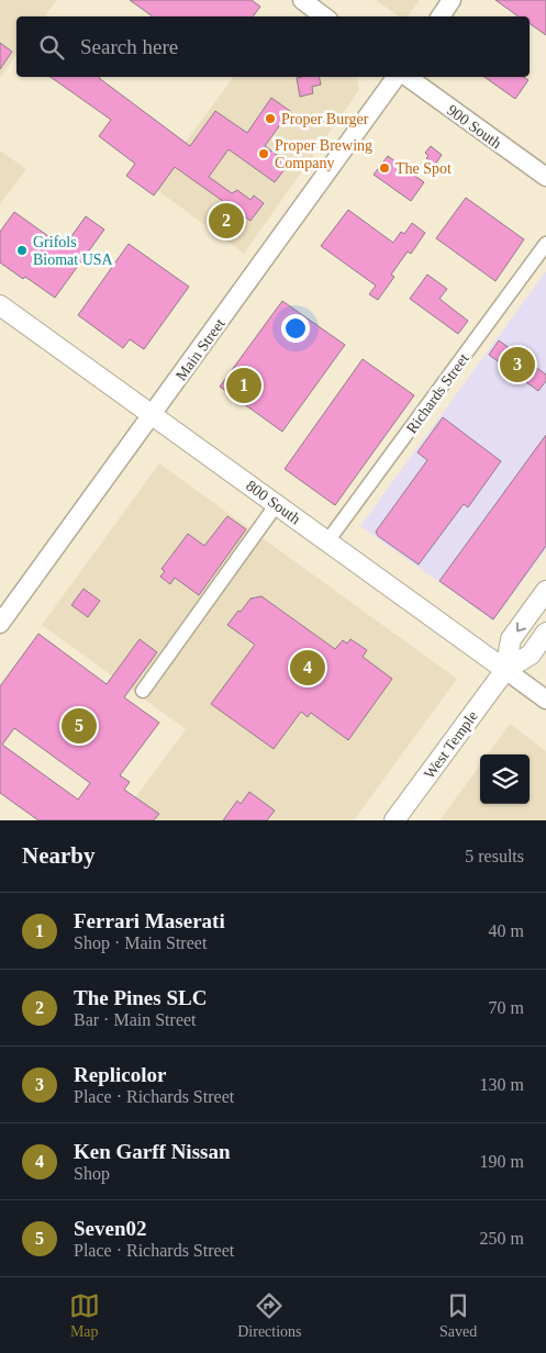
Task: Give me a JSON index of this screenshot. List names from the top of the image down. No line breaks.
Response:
{"streets":{"main road":["800 South","West Temple"],"street":["900 South","Main Street","Richards Street"]},"crossings":[["Main Street","800 South"],["Richards Street","800 South"],["800 South","West Temple"]],"places":["Proper Burger","Proper Brewing Company","The Spot","Grifols Biomat USA"],"page":{"search":"Search here","pins":["2","3","1","4","5"],"heading":["Nearby","5 results"],"list":[{"mark":"1","name":"Ferrari Maserati","note":"Shop · Main Street","value":"40 m"},{"mark":"2","name":"The Pines SLC","note":"Bar · Main Street","value":"70 m"},{"mark":"3","name":"Replicolor","note":"Place · Richards Street","value":"130 m"},{"mark":"4","name":"Ken Garff Nissan","note":"Shop","value":"190 m"},{"mark":"5","name":"Seven02","note":"Place · Richards Street","value":"250 m"}],"nav":["Map","Directions","Saved"]}}
